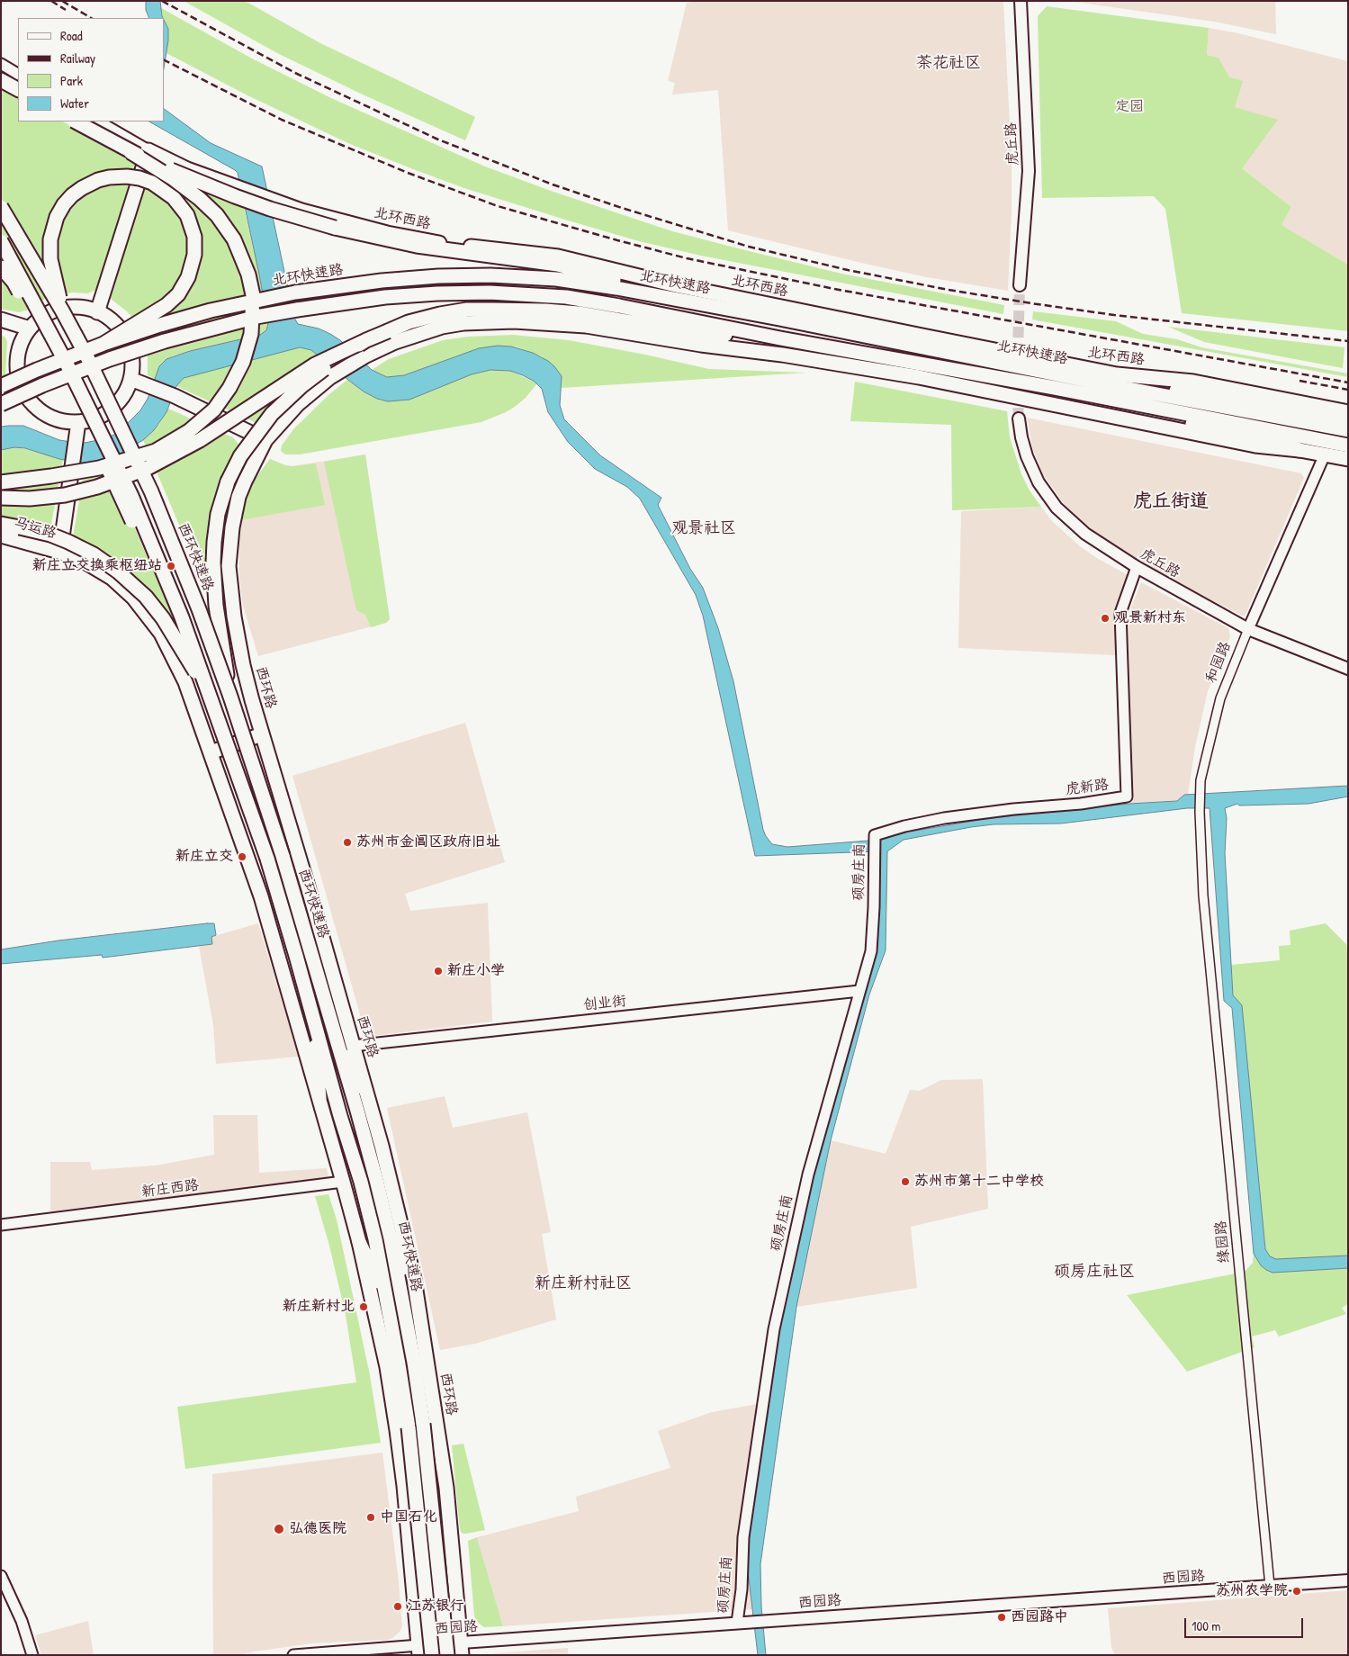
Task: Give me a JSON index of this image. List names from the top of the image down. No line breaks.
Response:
{"streets":{"main road":["虎丘路","北环西路","北环快速路","马运路","西环快速路","西环路","西园路"],"street":["和园路","虎新路","硕房庄南","创业街","新庄西路","缘园路"]},"crossings":[["虎丘路","和园路"],["虎丘路","虎新路"],["和园路","缘园路"],["西环路","创业街"],["西环路","西园路"],["虎新路","硕房庄南"],["硕房庄南","创业街"],["硕房庄南","西园路"],["缘园路","西园路"]],"districts":["茶花社区","虎丘街道","观景社区","硕房庄社区","新庄新村社区"],"parks":["定园"],"places":["新庄立交换乘枢纽站","观景新村东","苏州市金阊区政府旧址","新庄立交","新庄小学","苏州市第十二中学校","新庄新村北","中国石化","弘德医院","苏州农学院","江苏银行","西园路中"],"legend":["Road","Railway","Park","Water"],"scale_bar":"100 m"}
